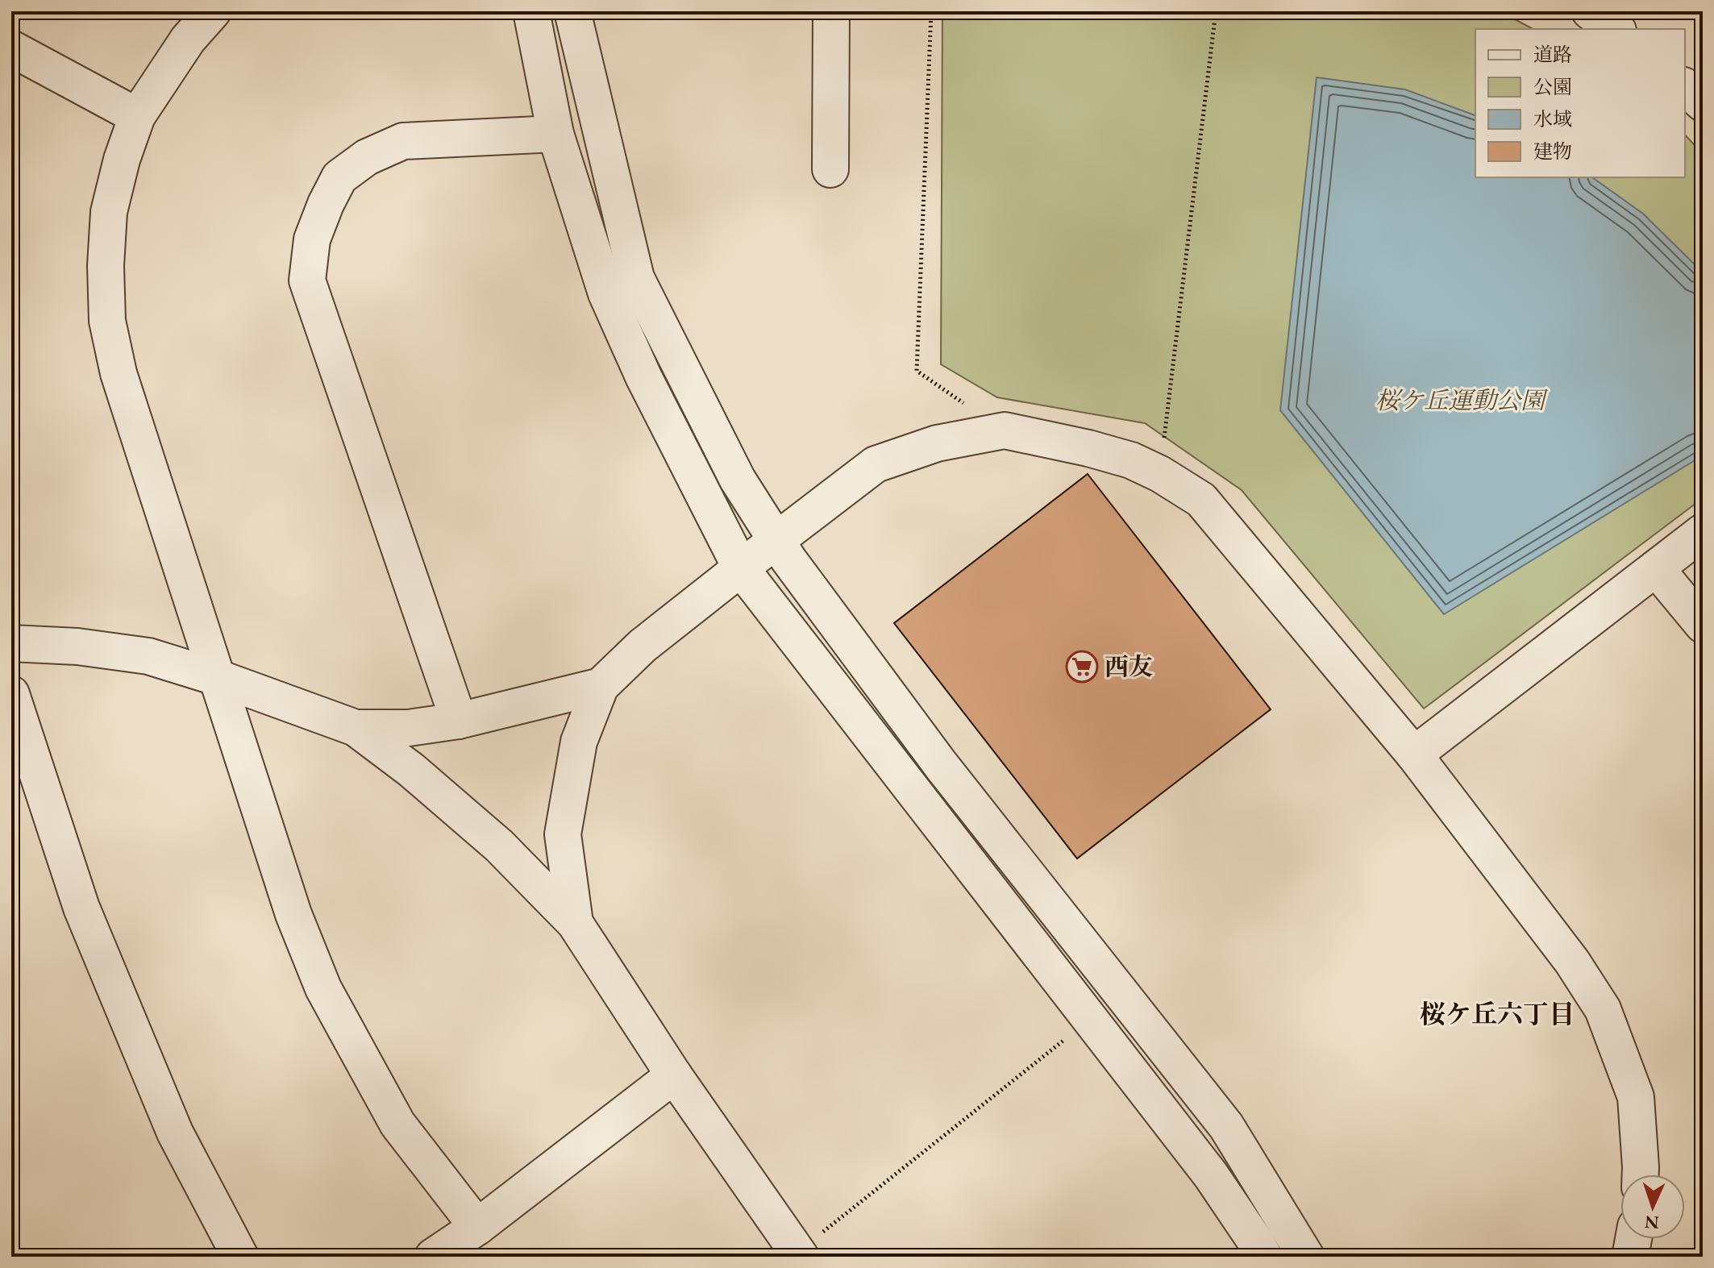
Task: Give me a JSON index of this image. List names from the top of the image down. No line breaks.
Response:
{"districts":["桜ケ丘六丁目"],"parks":["桜ケ丘運動公園"],"places":{"supermarket":["西友"]},"legend":["道路","公園","水域","建物"],"north":"bottom"}
